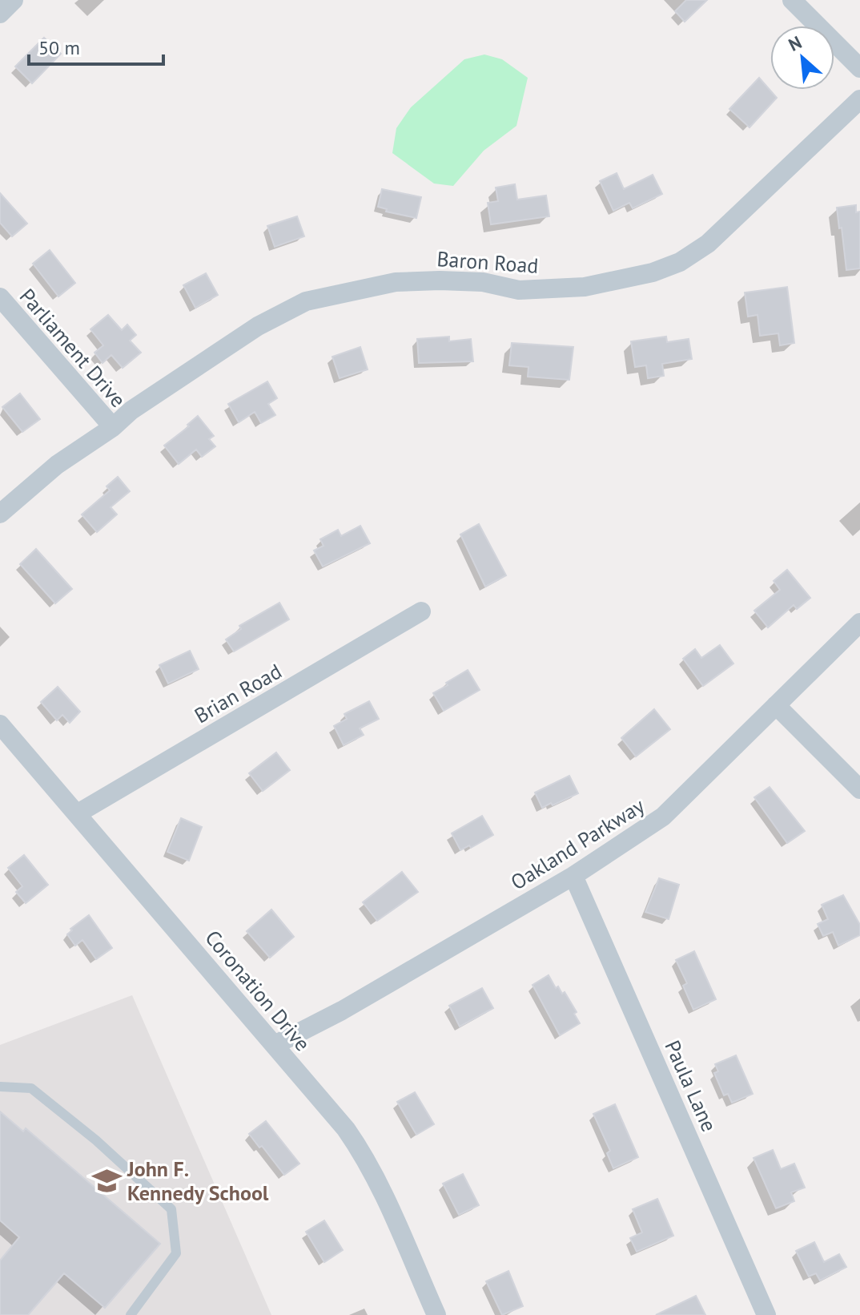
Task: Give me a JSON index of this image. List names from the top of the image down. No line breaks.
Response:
{"streets":{"street":["Baron Road","Parliament Drive","Brian Road","Oakland Parkway","Coronation Drive","Paula Lane"]},"crossings":[["Baron Road","Parliament Drive"],["Brian Road","Coronation Drive"],["Oakland Parkway","Coronation Drive"],["Oakland Parkway","Paula Lane"]],"places":{"school or university":["John F. Kennedy School"]},"scale_bar":"50 m","north":"top left"}
